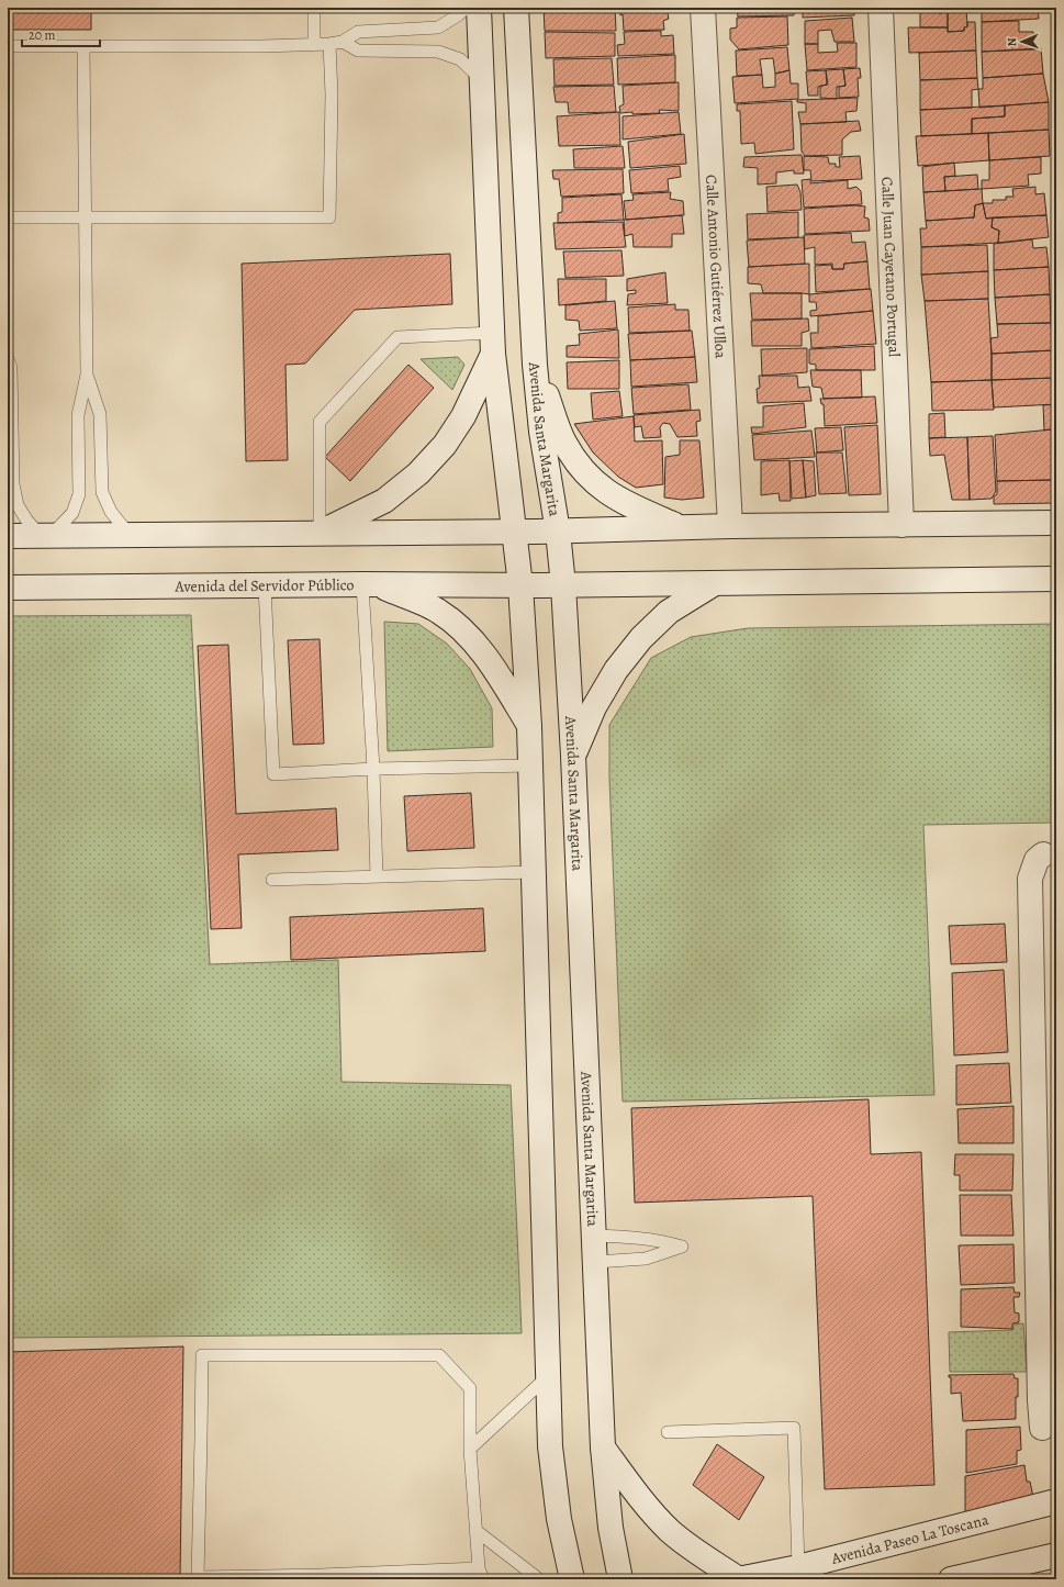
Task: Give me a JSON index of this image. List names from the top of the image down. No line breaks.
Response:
{"streets":{"main road":["Calle Juan Cayetano Portugal","Calle Antonio Gutiérrez Ulloa","Avenida Santa Margarita","Avenida del Servidor Público","Avenida Paseo La Toscana"]},"crossings":[["Avenida Santa Margarita","Avenida del Servidor Público"]],"scale_bar":"20 m","north":"left"}
